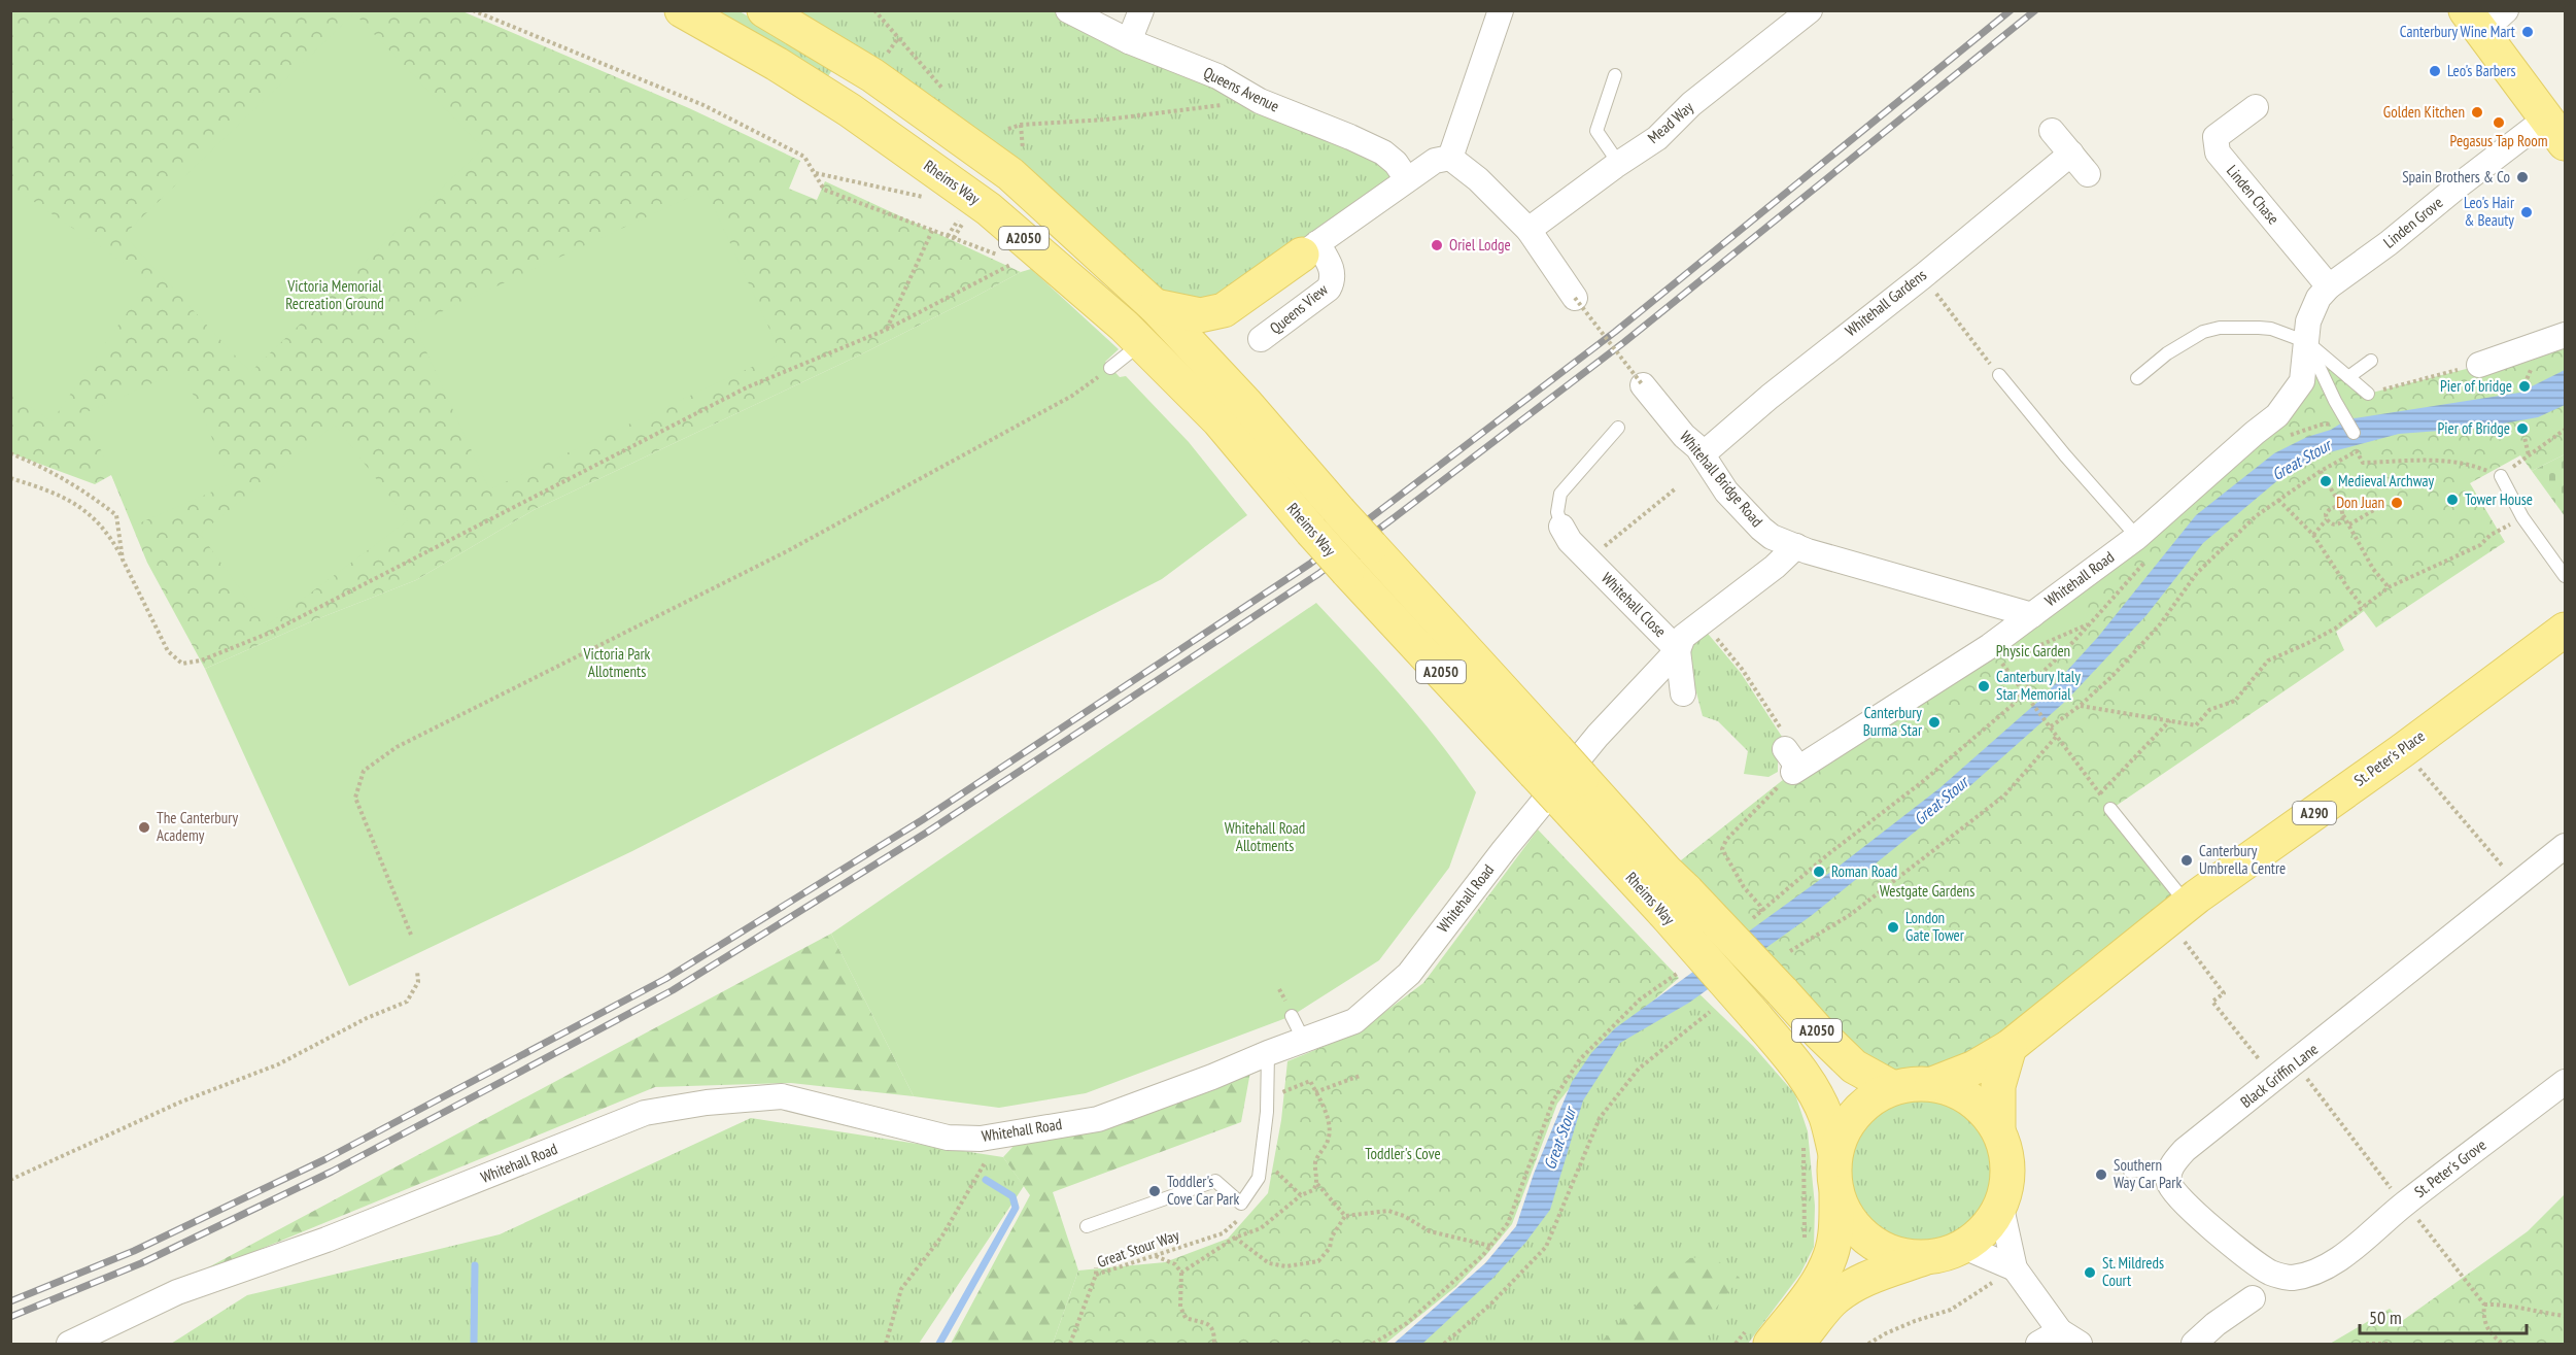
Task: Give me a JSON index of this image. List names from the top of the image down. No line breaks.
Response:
{"streets":{"main road":["Rheims Way","A2050","St. Peter's Place","A290"],"street":["Queens Avenue","Mead Way","Linden Chase","Linden Grove","Whitehall Gardens","Queens View","Whitehall Bridge Road","Whitehall Road","Whitehall Close","Black Griffin Lane","St. Peter's Grove"],"path":["Great Stour Way"]},"crossings":[["Rheims Way","St. Peter's Place"],["Linden Chase","Linden Grove"],["Linden Grove","Whitehall Road"],["Whitehall Gardens","Whitehall Bridge Road"],["Whitehall Bridge Road","Whitehall Road"],["Whitehall Road","Whitehall Close"],["Black Griffin Lane","St. Peter's Grove"]],"water":["Great Stour"],"parks":["Victoria Memorial Recreation Ground","Physic Garden","Victoria Park Allotments","Whitehall Road Allotments","Westgate Gardens","Toddler's Cove"],"places":["Canterbury Wine Mart","Leo's Barbers","Golden Kitchen","Pegasus Tap Room","Spain Brothers & Co","Leo's Hair & Beauty","Oriel Lodge","Pier of bridge","Pier of Bridge","Medieval Archway","Tower House","Don Juan","Canterbury Italy Star Memorial","Canterbury Burma Star","The Canterbury Academy","Canterbury Umbrella Centre","Roman Road","London Gate Tower","Southern Way Car Park","Toddler's Cove Car Park","St. Mildreds Court"],"scale_bar":"50 m"}
